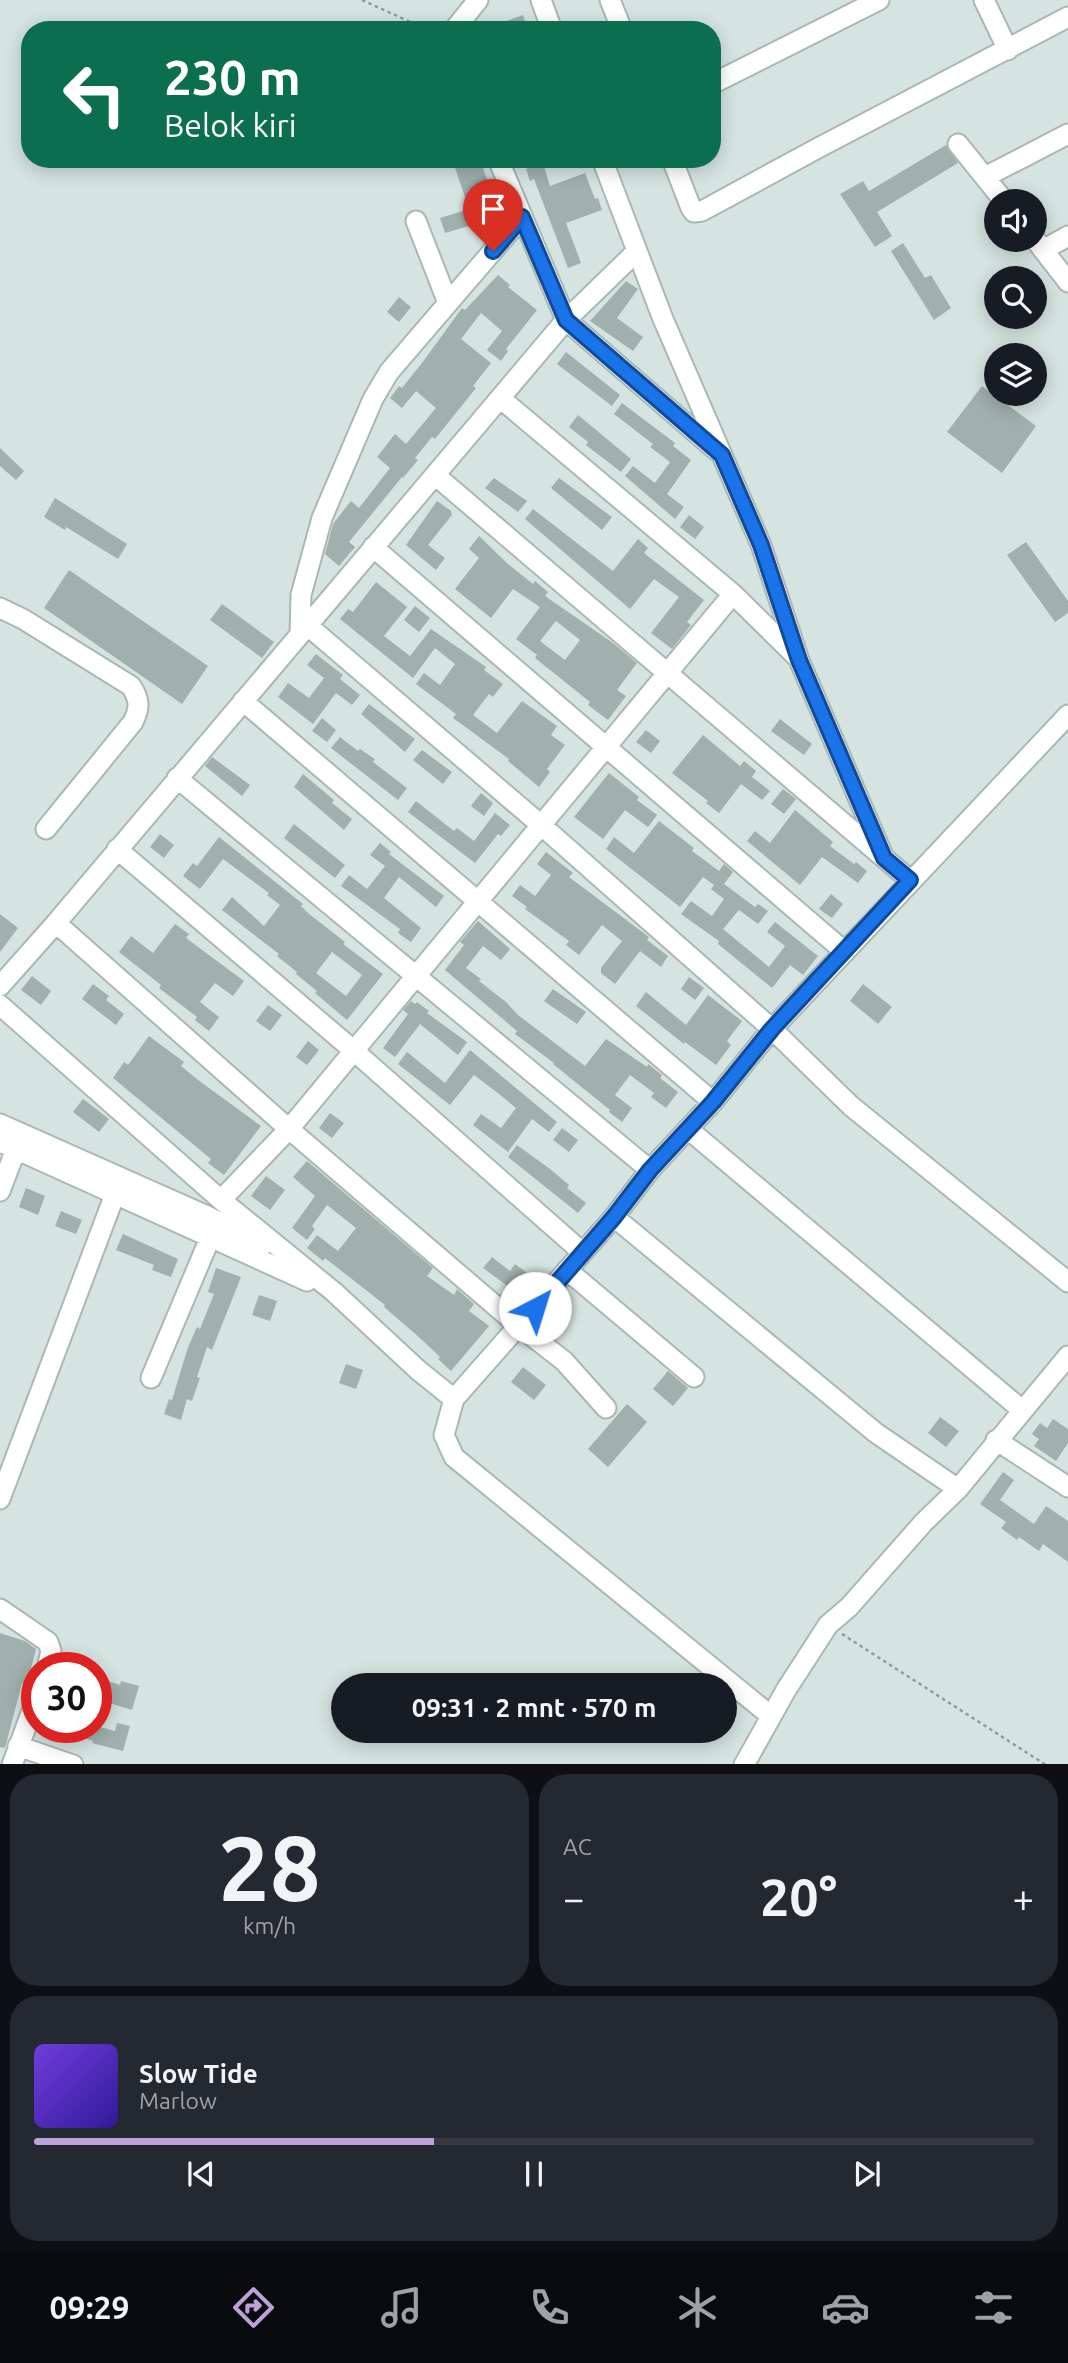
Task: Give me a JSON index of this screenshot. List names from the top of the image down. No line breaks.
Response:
{"page":{"turn":["230 m","Belok kiri"],"limit":"30","trip":"09:31 · 2 mnt · 570 m","tile":[["28","km/h"],"AC"],"heat":["−","20°","+"],"song":["Slow Tide","Marlow"],"tabs":"09:29"}}
